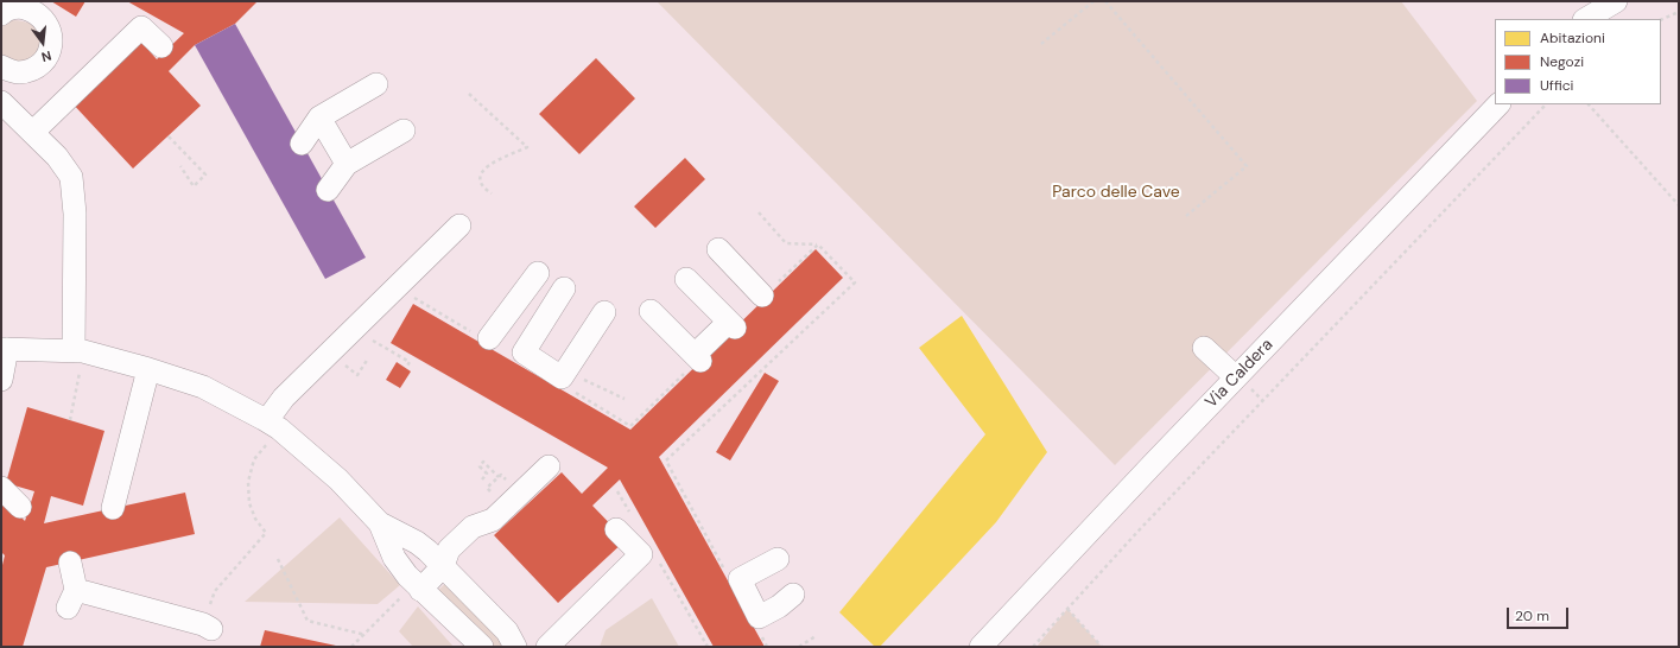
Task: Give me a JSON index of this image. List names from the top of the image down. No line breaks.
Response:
{"streets":{"street":["Via Caldera"]},"parks":["Parco delle Cave"],"legend":["Abitazioni","Negozi","Uffici"],"scale_bar":"20 m","north":"bottom"}
